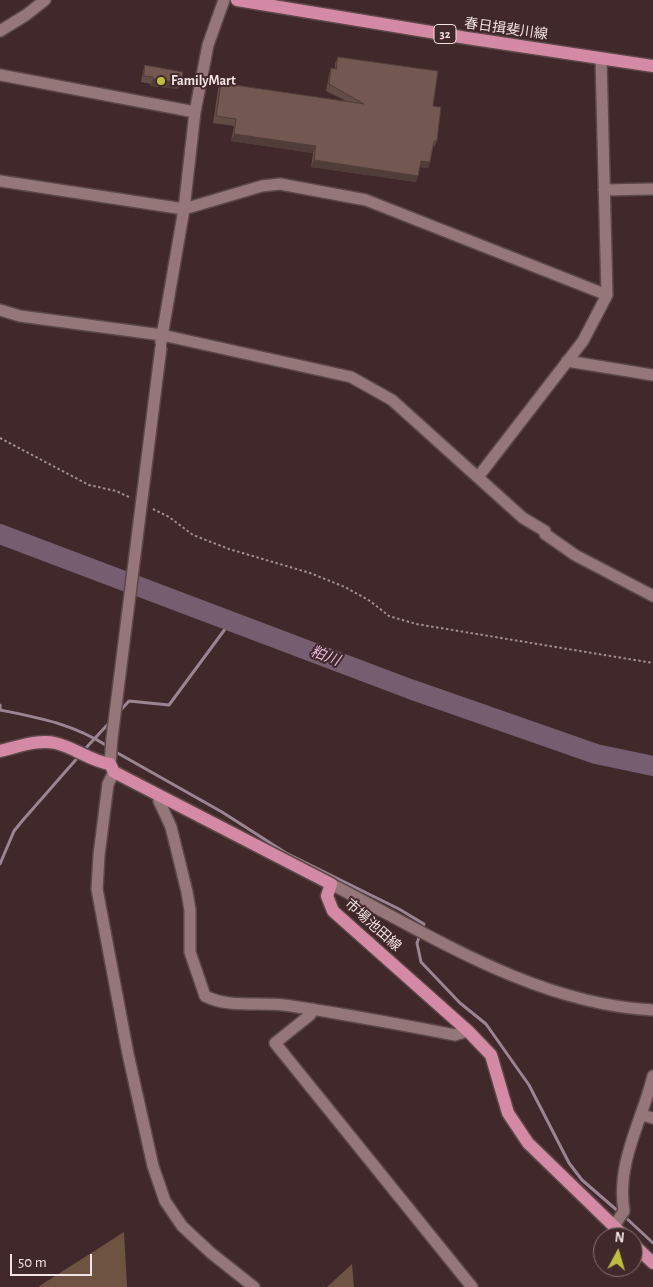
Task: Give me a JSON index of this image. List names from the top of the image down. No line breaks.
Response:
{"streets":{"main road":["春日揖斐川線","32","市場池田線"]},"water":["粕川"],"places":["FamilyMart"],"scale_bar":"50 m","north":"top"}
